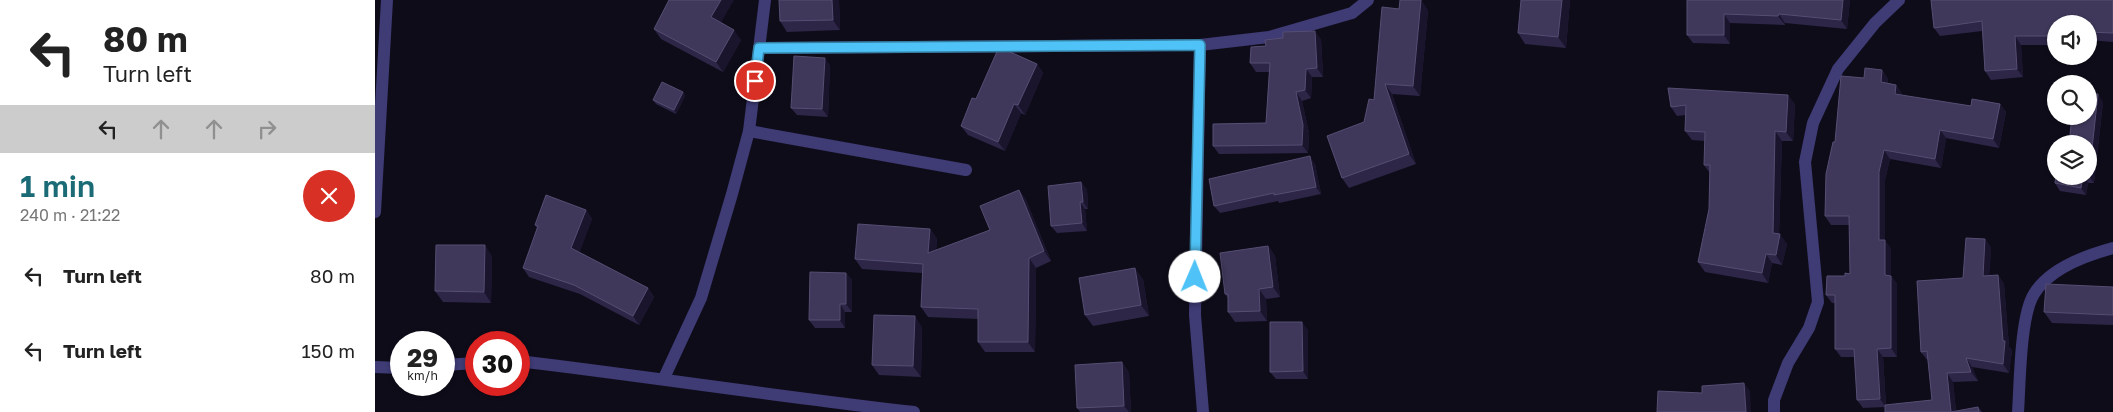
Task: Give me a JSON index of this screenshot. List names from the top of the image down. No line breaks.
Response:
{"page":{"turn":["80 m","Turn left"],"heading":["1 min","240 m · 21:22"],"list":[{"name":"Turn left","value":"80 m"},{"name":"Turn left","value":"150 m"}],"speed":"29 km/h","limit":"30"}}
